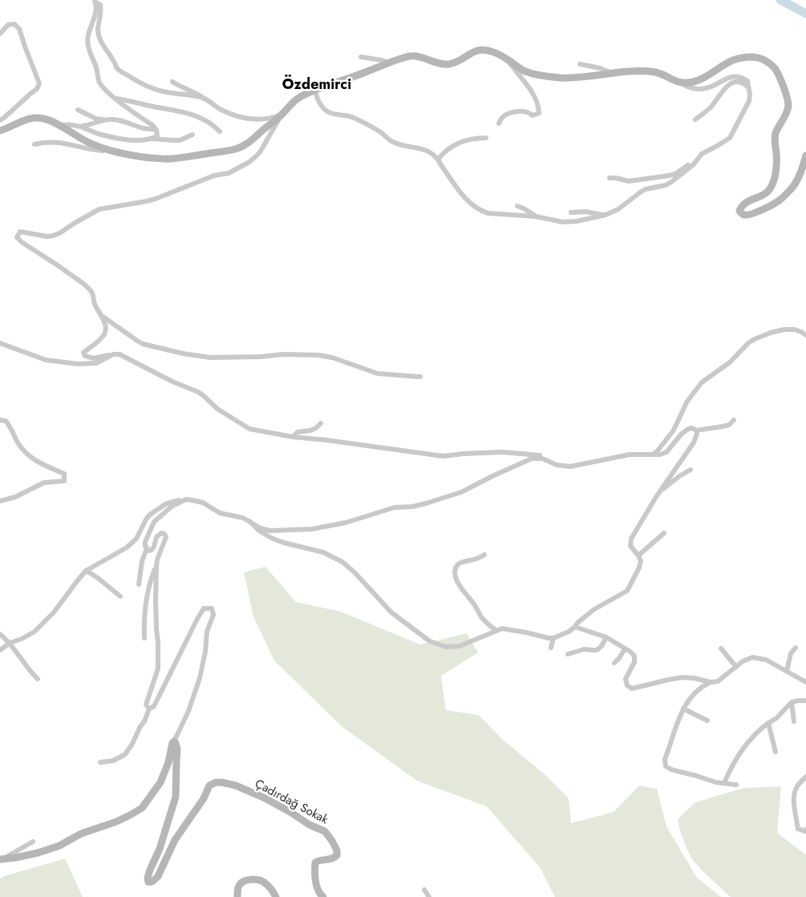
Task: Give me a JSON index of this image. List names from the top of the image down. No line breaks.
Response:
{"streets":{"street":["Çadırdağ Sokak"]},"districts":["Özdemirci"]}
